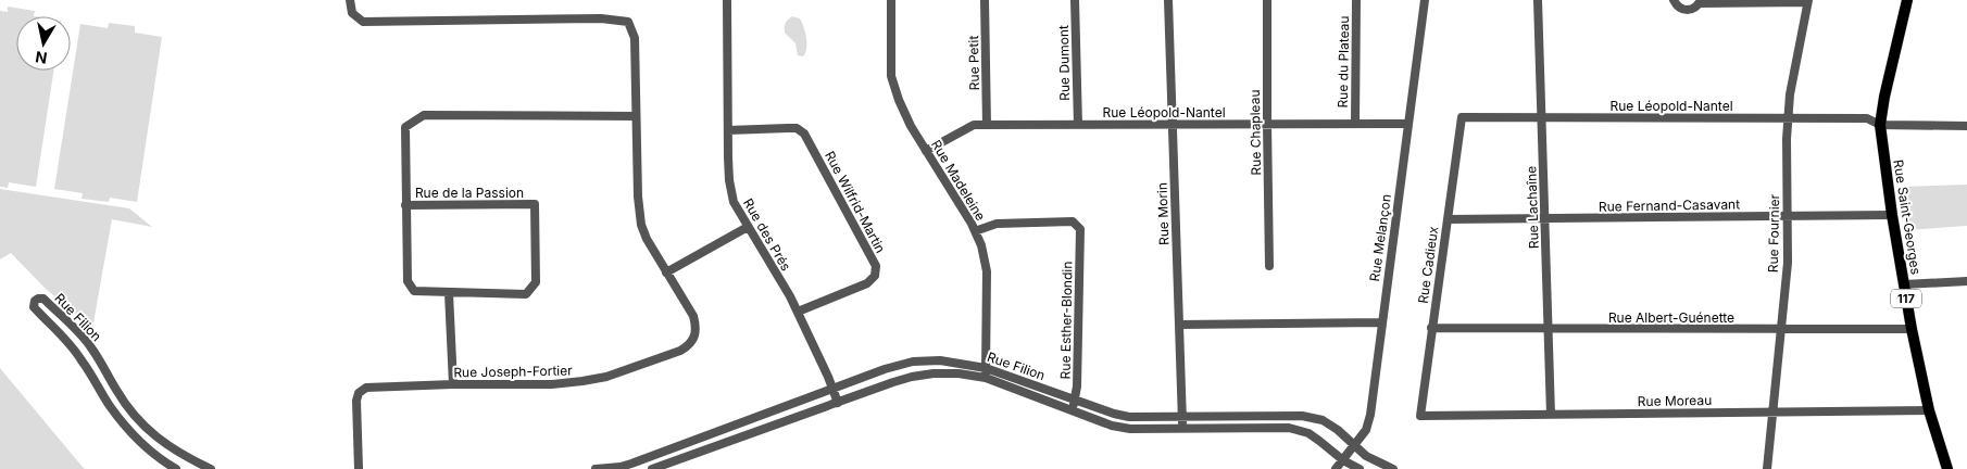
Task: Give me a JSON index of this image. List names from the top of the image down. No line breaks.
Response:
{"streets":{"main road":["Rue Saint-Georges","117"],"street":["Rue du Plateau","Rue Petit","Rue Dumont","Rue Léopold-Nantel","Rue Chapleau","Rue Madeleine","Rue de la Passion","Rue Wilfrid-Martin","Rue Fernand-Casavant","Rue Lachaîne","Rue Morin","Rue Fournier","Rue des Prés","Rue Melançon","Rue Cadieux","Rue Filion","Rue Albert-Guénette","Rue Esther-Blondin","Rue Joseph-Fortier","Rue Moreau"]},"crossings":[["Rue du Plateau","Rue Léopold-Nantel"],["Rue Petit","Rue Léopold-Nantel"],["Rue Dumont","Rue Léopold-Nantel"],["Rue Léopold-Nantel","Rue Chapleau"],["Rue Léopold-Nantel","Rue Madeleine"],["Rue Léopold-Nantel","Rue Lachaîne"],["Rue Léopold-Nantel","Rue Morin"],["Rue Léopold-Nantel","Rue Saint-Georges"],["Rue Léopold-Nantel","Rue Fournier"],["Rue Léopold-Nantel","Rue Melançon"],["Rue Léopold-Nantel","Rue Cadieux"],["Rue Madeleine","Rue Filion"],["Rue Madeleine","Rue Esther-Blondin"],["Rue Wilfrid-Martin","Rue des Prés"],["Rue Fernand-Casavant","Rue Lachaîne"],["Rue Fernand-Casavant","Rue Saint-Georges"],["Rue Fernand-Casavant","Rue Fournier"],["Rue Fernand-Casavant","Rue Cadieux"],["Rue Lachaîne","Rue Albert-Guénette"],["Rue Lachaîne","Rue Moreau"],["Rue Morin","Rue Filion"],["Rue Saint-Georges","Rue Albert-Guénette"],["Rue Saint-Georges","Rue Moreau"],["Rue Fournier","Rue Albert-Guénette"],["Rue Fournier","Rue Moreau"],["Rue des Prés","Rue Filion"],["Rue Melançon","Rue Filion"],["Rue Cadieux","Rue Albert-Guénette"],["Rue Cadieux","Rue Moreau"],["Rue Filion","Rue Esther-Blondin"]],"north":"bottom"}
